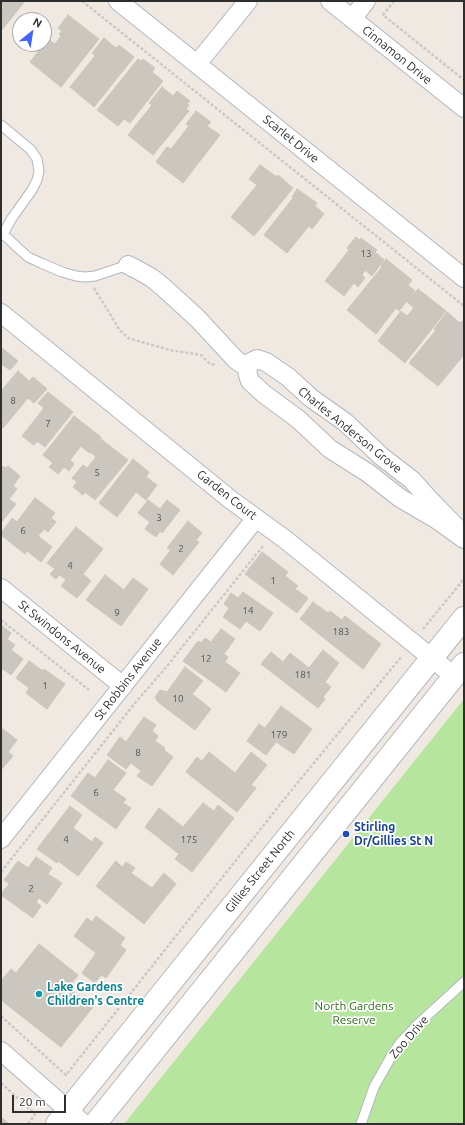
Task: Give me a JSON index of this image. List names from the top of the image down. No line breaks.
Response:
{"streets":{"main road":["Gillies Street North"],"street":["Cinnamon Drive","Scarlet Drive","Charles Anderson Grove","Garden Court","St Swindons Avenue","St Robbins Avenue"],"lane":["Zoo Drive"]},"crossings":[["Garden Court","St Robbins Avenue"],["Garden Court","Gillies Street North"],["St Swindons Avenue","St Robbins Avenue"]],"parks":["North Gardens Reserve"],"places":["Stirling Dr/Gillies St N","Lake Gardens Children's Centre"],"house_numbers":["13","8","7","5","3","6","2","4","1","14","9","183","12","181","1","10","179","8","6","4","175","2"],"scale_bar":"20 m","north":"top right"}
